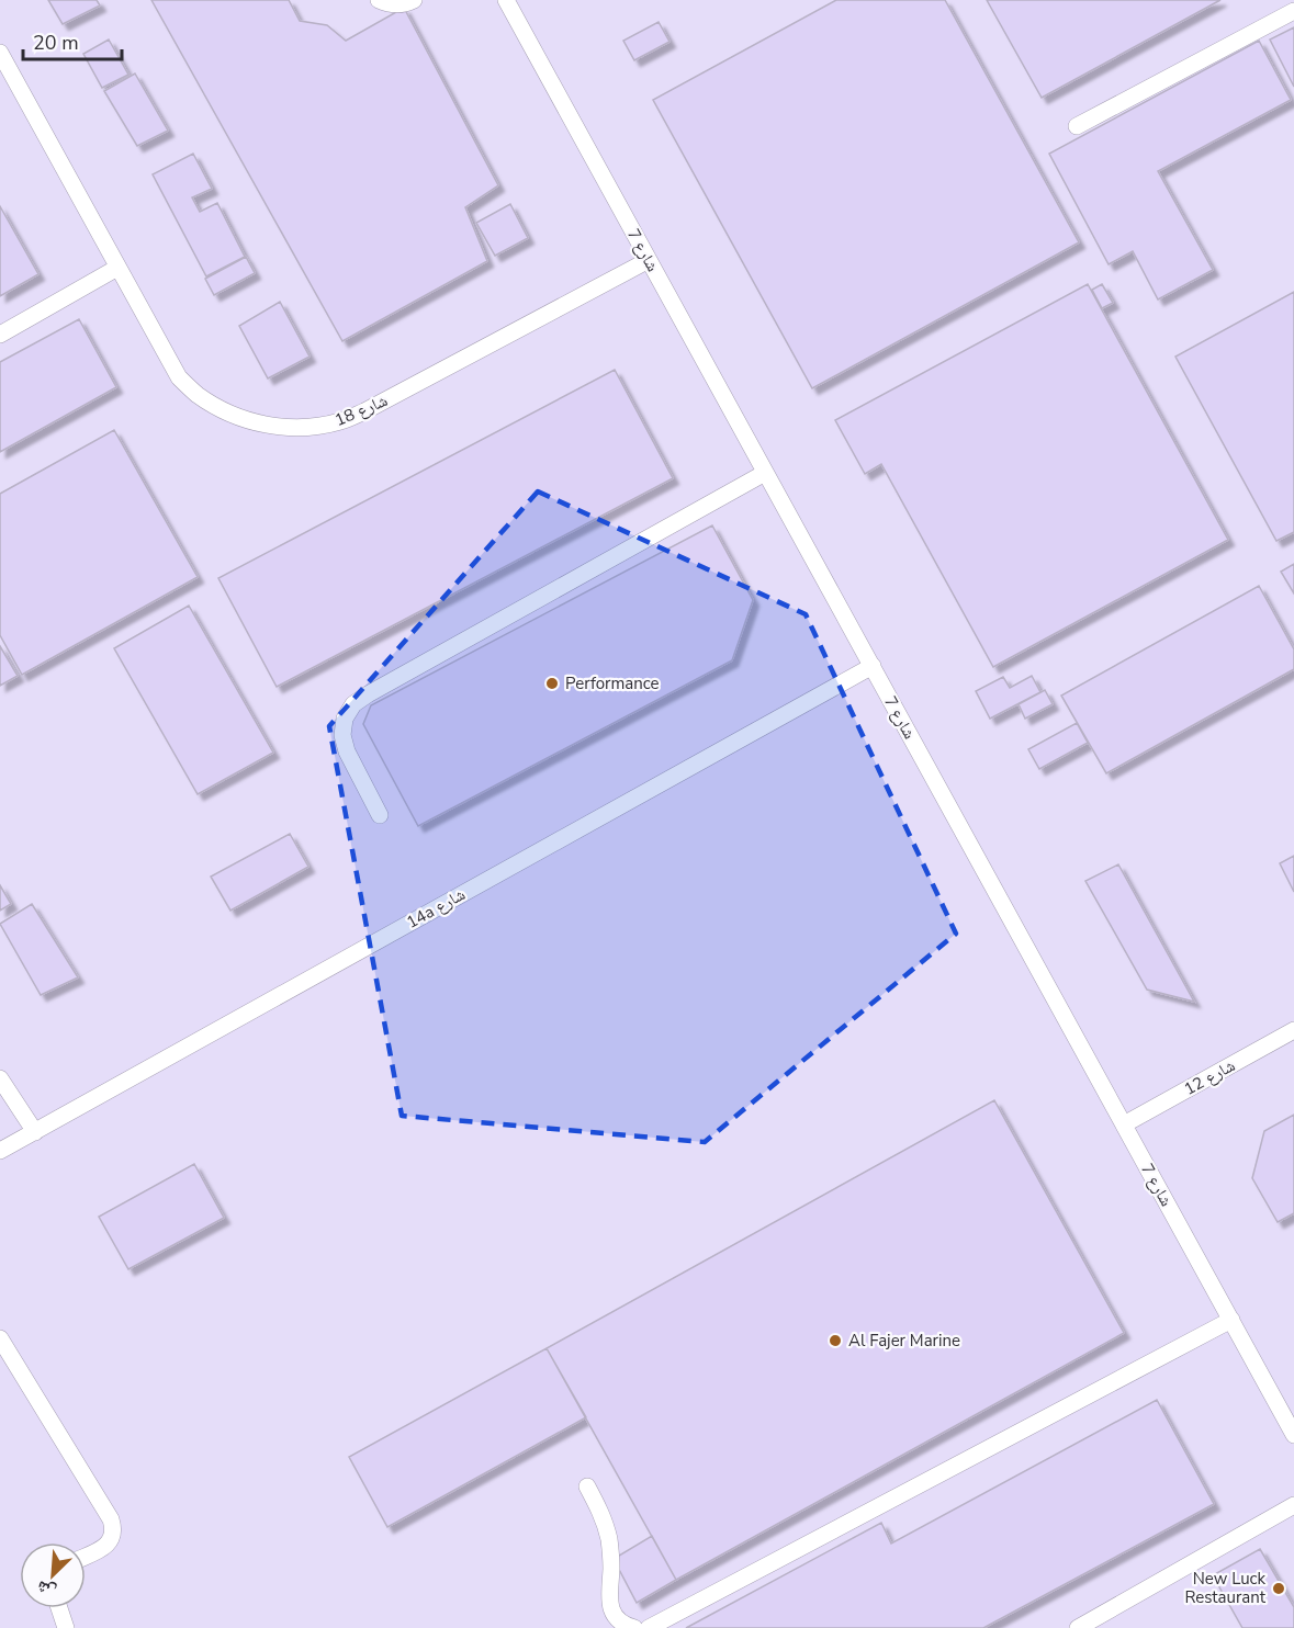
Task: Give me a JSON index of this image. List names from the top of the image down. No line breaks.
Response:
{"streets":{"lane":["شارع 7","شارع 18","14a شارع","شارع 12"]},"crossings":[["شارع 7","شارع 18"],["شارع 7","14a شارع"],["شارع 7","شارع 12"]],"places":["Performance","Al Fajer Marine","New Luck Restaurant"],"scale_bar":"20 m","north":"bottom left"}
